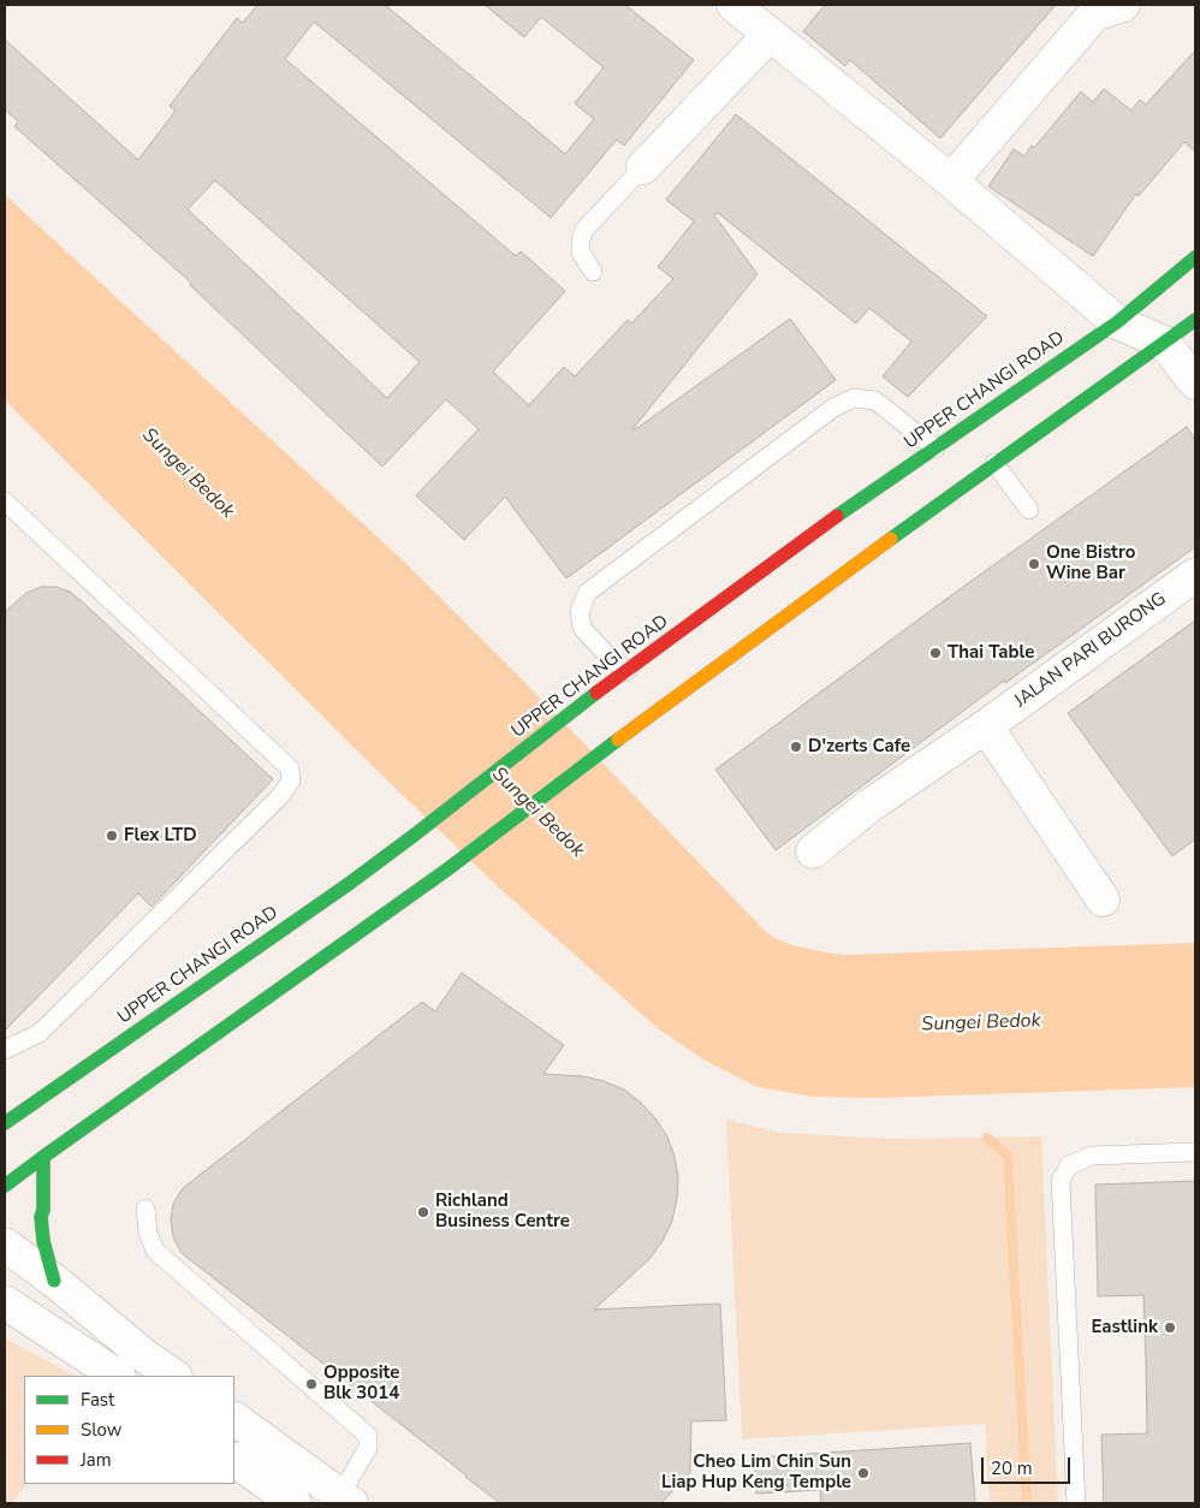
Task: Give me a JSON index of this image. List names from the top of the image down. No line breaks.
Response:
{"streets":{"street":["UPPER CHANGI ROAD","JALAN PARI BURONG"]},"water":["Sungei Bedok"],"places":["One Bistro Wine Bar","Thai Table","D'zerts Cafe","Flex LTD","Richland Business Centre","Eastlink","Opposite Blk 3014","Cheo Lim Chin Sun Liap Hup Keng Temple"],"legend":["Fast","Slow","Jam"],"scale_bar":"20 m"}
